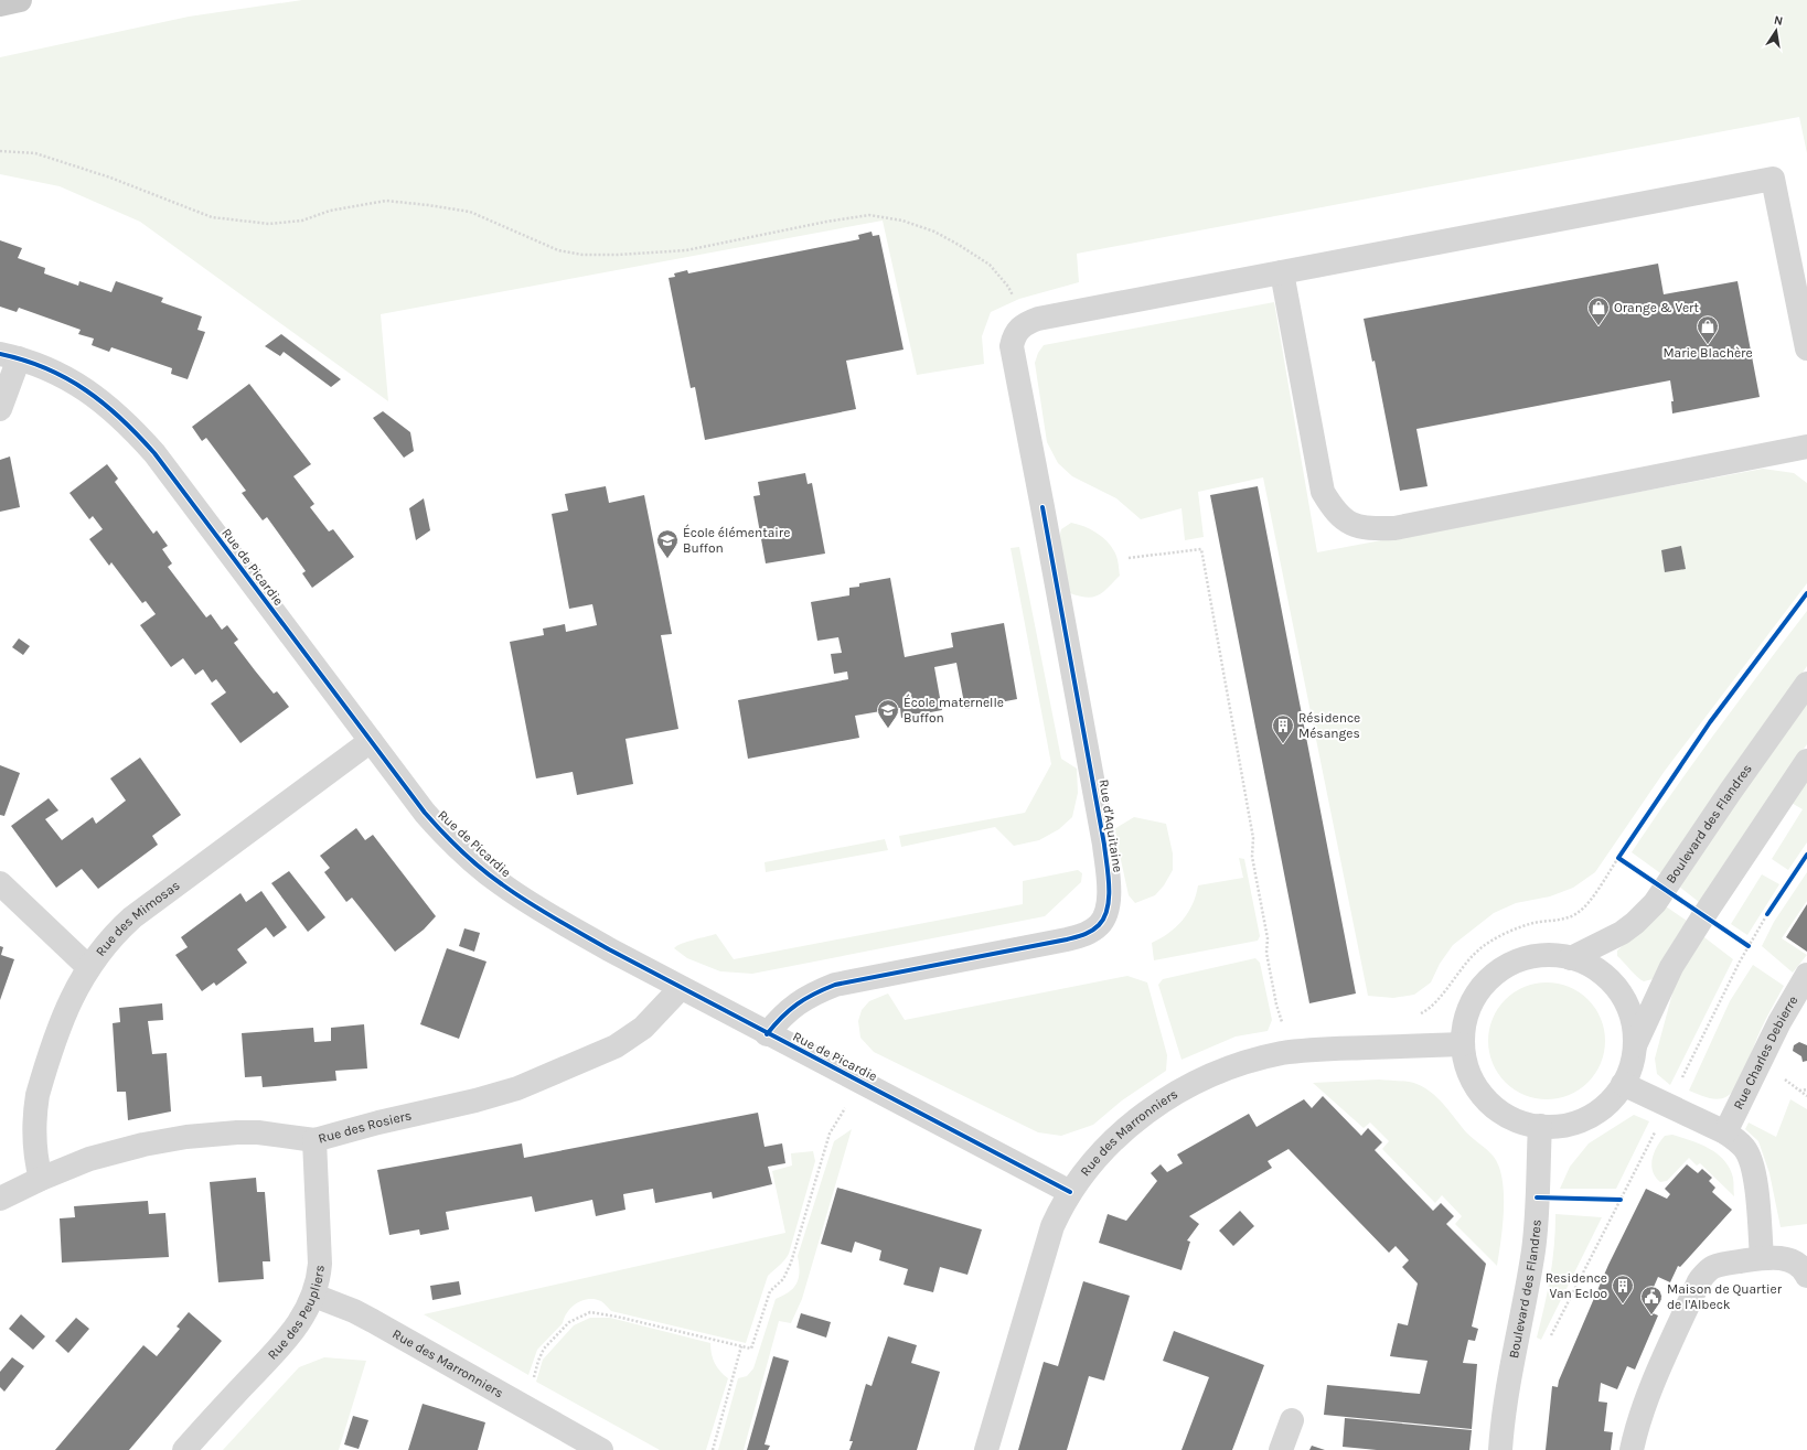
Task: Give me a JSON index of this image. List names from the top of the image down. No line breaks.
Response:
{"streets":{"street":["Rue de Picardie","Boulevard des Flandres","Rue d'Aquitaine","Rue des Mimosas","Rue Charles Debierre","Rue des Rosiers","Rue des Marronniers","Rue des Peupliers"]},"crossings":[["Rue de Picardie","Rue d'Aquitaine"],["Rue de Picardie","Rue des Mimosas"],["Rue de Picardie","Rue des Rosiers"],["Rue de Picardie","Rue des Marronniers"],["Rue des Mimosas","Rue des Rosiers"],["Rue des Rosiers","Rue des Peupliers"],["Rue des Marronniers","Rue des Peupliers"]],"places":{"shop":["Orange & Vert","Marie Blachère"],"school or university":["École élémentaire Buffon","École maternelle Buffon"],"building":["Résidence Mésanges","Residence Van Ecloo"],"public building":["Maison de Quartier de l'Albeck"]},"north":"top"}
